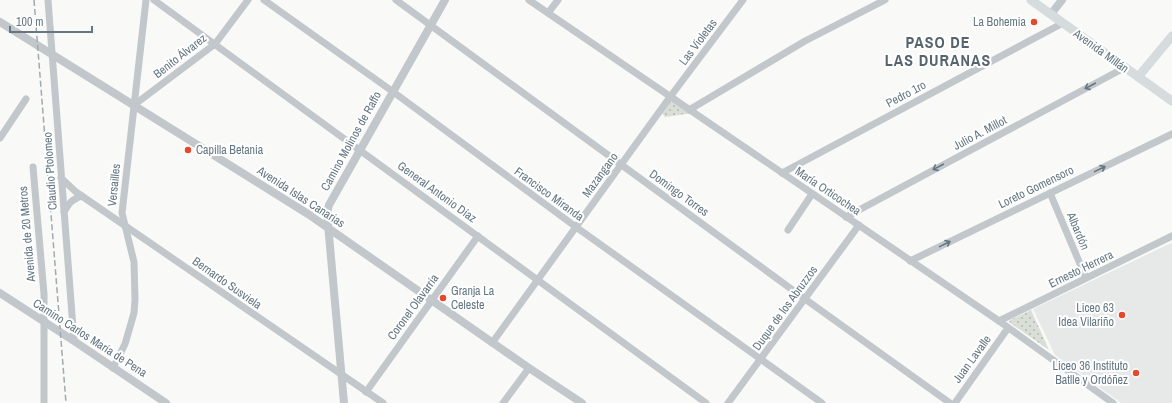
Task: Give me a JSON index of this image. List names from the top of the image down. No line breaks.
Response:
{"streets":{"main road":["Avenida Millán"],"street":["Las Violetas","Benito Álvarez","Pedro 1ro","Julio A. Millot","Camino Molinos de Raffo","Claudio Ptolomeo","Mazangano","Versailles","Loreto Gomensoro","María Orticochea","General Antonio Díaz","Domingo Torres","Francisco Miranda","Avenida Islas Canarias","Albardón","Avenida de 20 Metros","Ernesto Herrera","Bernardo Susviela","Coronel Olavarría","Duque de los Abruzzos","Camino Carlos María de Pena","Juan Lavalle"]},"crossings":[["Las Violetas","Mazangano"],["Las Violetas","María Orticochea"],["Avenida Millán","Pedro 1ro"],["Avenida Millán","Julio A. Millot"],["Benito Álvarez","Versailles"],["Benito Álvarez","General Antonio Díaz"],["Benito Álvarez","Avenida Islas Canarias"],["Pedro 1ro","María Orticochea"],["Julio A. Millot","María Orticochea"],["Camino Molinos de Raffo","General Antonio Díaz"],["Camino Molinos de Raffo","Domingo Torres"],["Camino Molinos de Raffo","Francisco Miranda"],["Camino Molinos de Raffo","Avenida Islas Canarias"],["Camino Molinos de Raffo","Bernardo Susviela"],["Claudio Ptolomeo","Avenida Islas Canarias"],["Claudio Ptolomeo","Bernardo Susviela"],["Claudio Ptolomeo","Camino Carlos María de Pena"],["Mazangano","María Orticochea"],["Mazangano","General Antonio Díaz"],["Mazangano","Domingo Torres"],["Mazangano","Francisco Miranda"],["Mazangano","Avenida Islas Canarias"],["Versailles","Avenida Islas Canarias"],["Versailles","Bernardo Susviela"],["Versailles","Camino Carlos María de Pena"],["Loreto Gomensoro","María Orticochea"],["Loreto Gomensoro","Albardón"],["María Orticochea","Ernesto Herrera"],["María Orticochea","Duque de los Abruzzos"],["María Orticochea","Juan Lavalle"],["General Antonio Díaz","Coronel Olavarría"],["Domingo Torres","Duque de los Abruzzos"],["Francisco Miranda","Duque de los Abruzzos"],["Avenida Islas Canarias","Coronel Olavarría"],["Albardón","Ernesto Herrera"],["Avenida de 20 Metros","Camino Carlos María de Pena"],["Bernardo Susviela","Coronel Olavarría"]],"one_way":["Julio A. Millot","Loreto Gomensoro"],"districts":["PASO DE LAS DURANAS"],"places":["La Bohemia","Capilla Betania","Granja La Celeste","Liceo 63 Idea Vilariño","Liceo 36 Instituto Batlle y Ordóñez"],"scale_bar":"100 m"}
